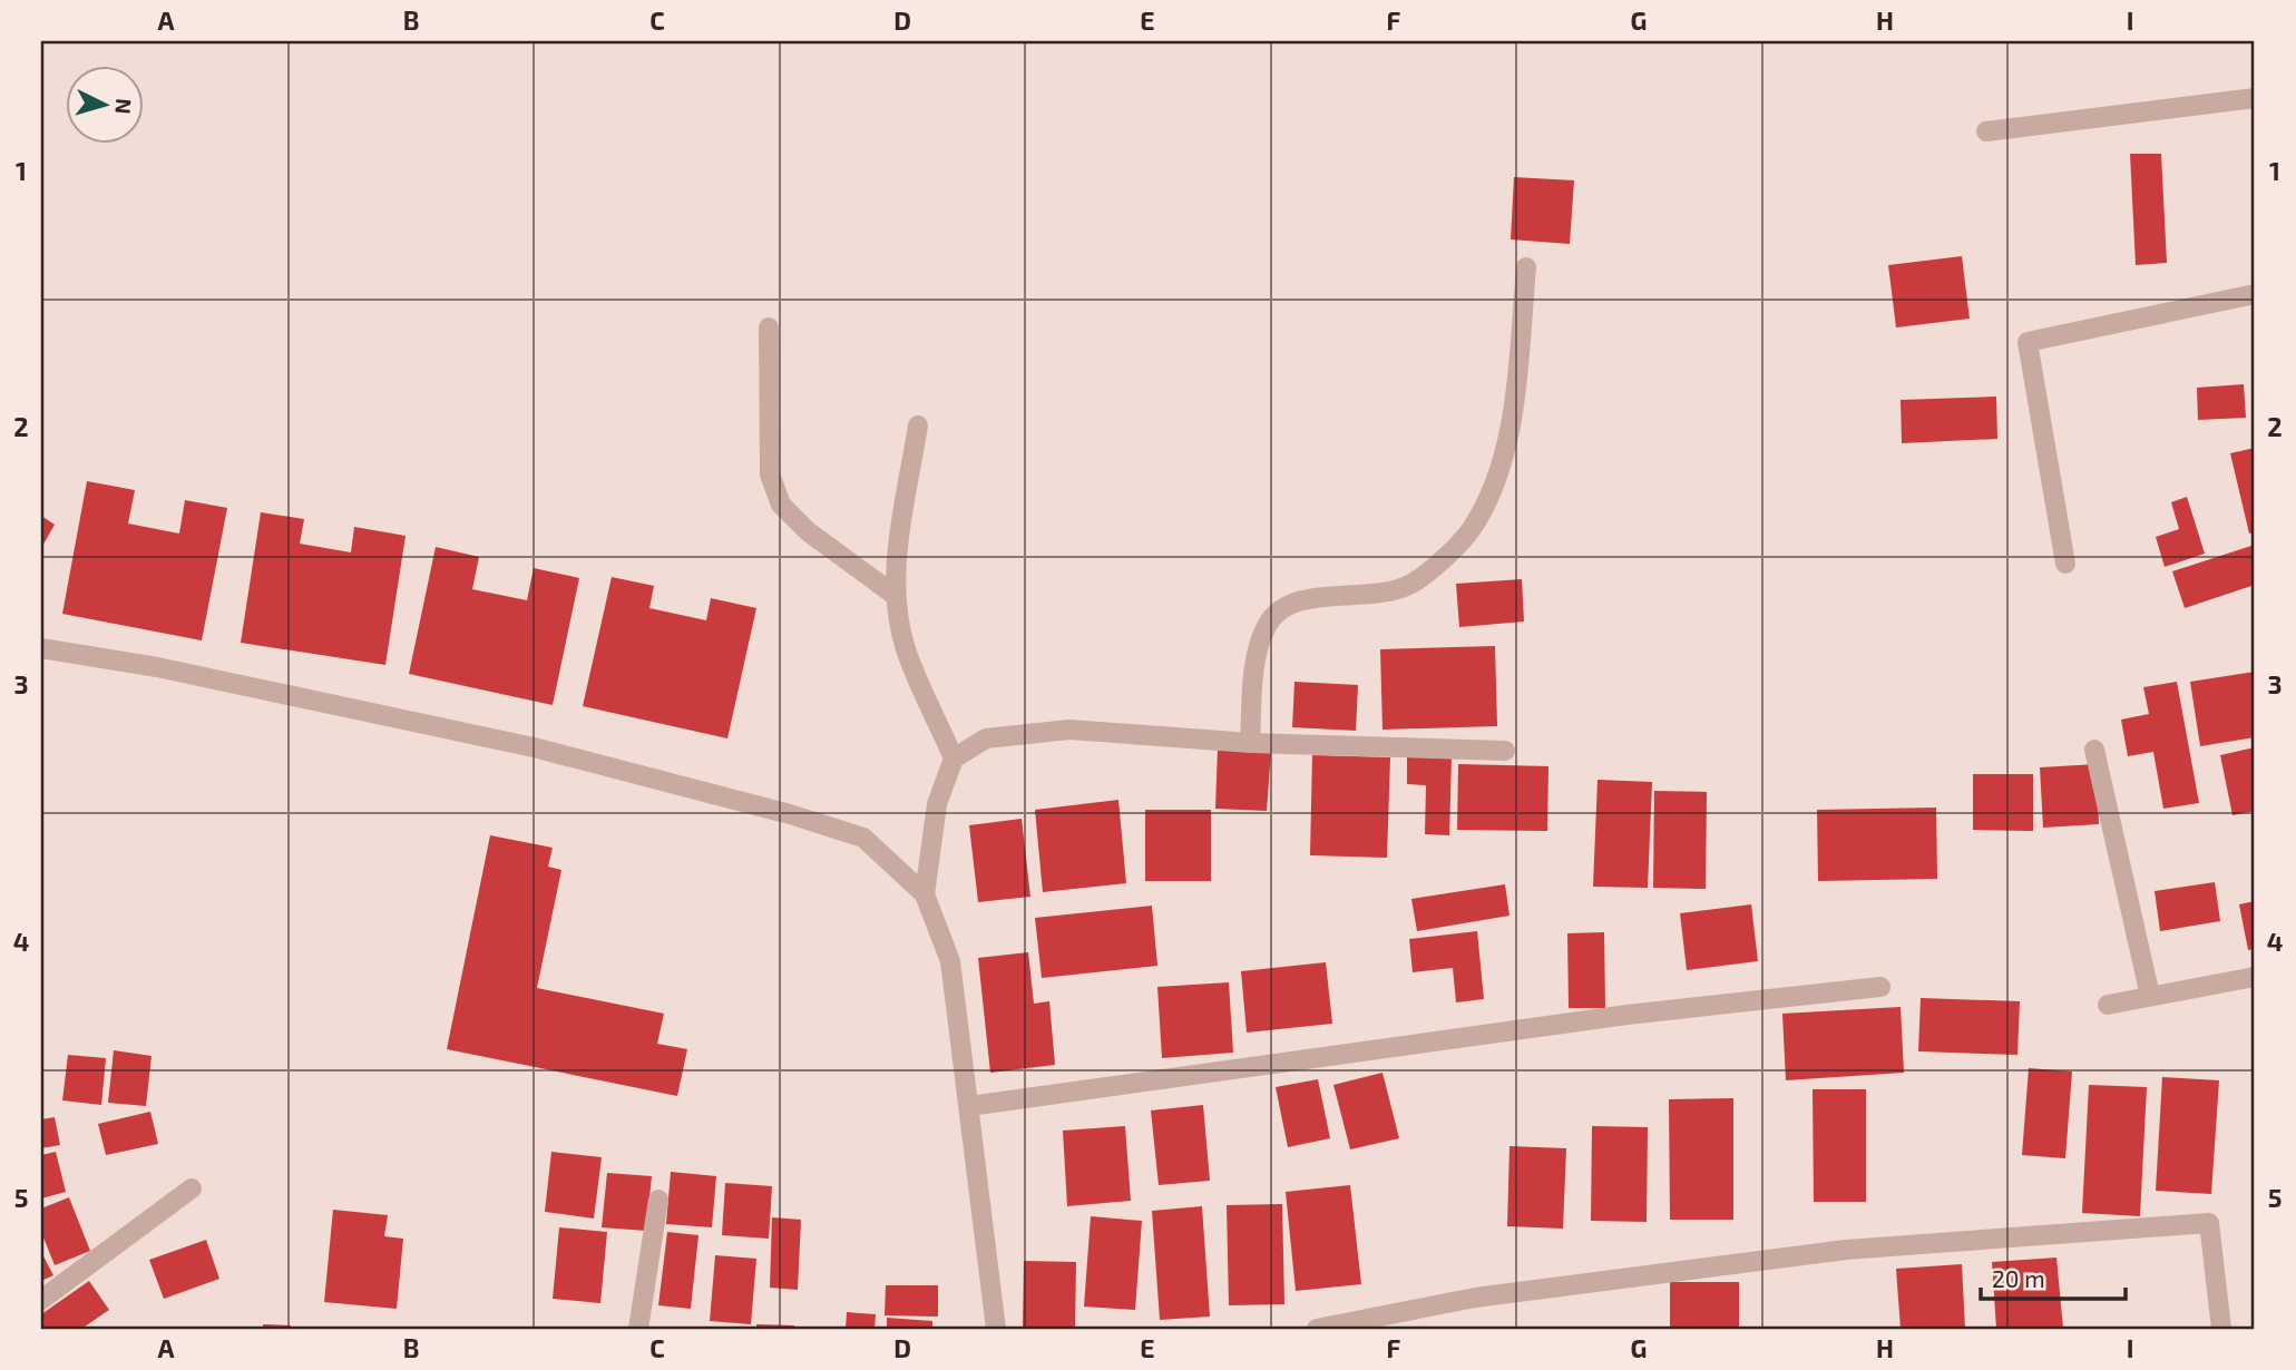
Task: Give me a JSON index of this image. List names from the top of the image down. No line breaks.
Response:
{"scale_bar":"20 m","north":"right","grid":{"columns":["A","B","C","D","E","F","G","H","I"],"rows":["1","2","3","4","5"]}}
